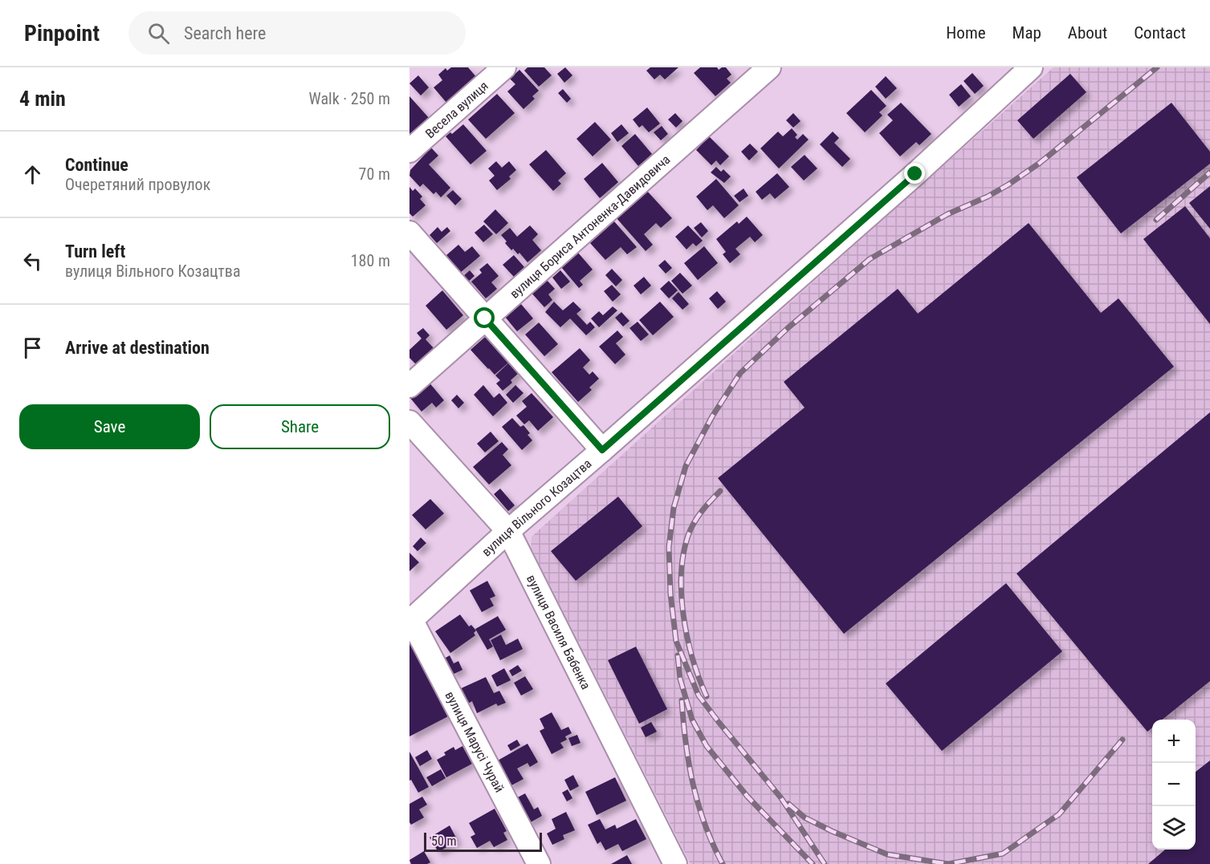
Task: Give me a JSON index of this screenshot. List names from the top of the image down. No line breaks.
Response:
{"streets":{"street":["Весела вулиця","вулиця Бориса Антоненка-Давидовича","вулиця Вільного Козацтва","вулиця Василя Бабенка","вулиця Марусі Чурай"]},"crossings":[["вулиця Вільного Козацтва","вулиця Василя Бабенка"],["вулиця Вільного Козацтва","вулиця Марусі Чурай"]],"scale_bar":"50 m","page":{"header":"Pinpoint","search":"Search here","nav":["Home","Map","About","Contact"],"heading":["4 min","Walk · 250 m"],"list":[["Continue","Очеретяний провулок","70 m"],["Turn left","вулиця Вільного Козацтва","180 m"],"Arrive at destination"],"buttons":["Save","Share"],"map_buttons":["+","−"],"scale":"50 m"}}
